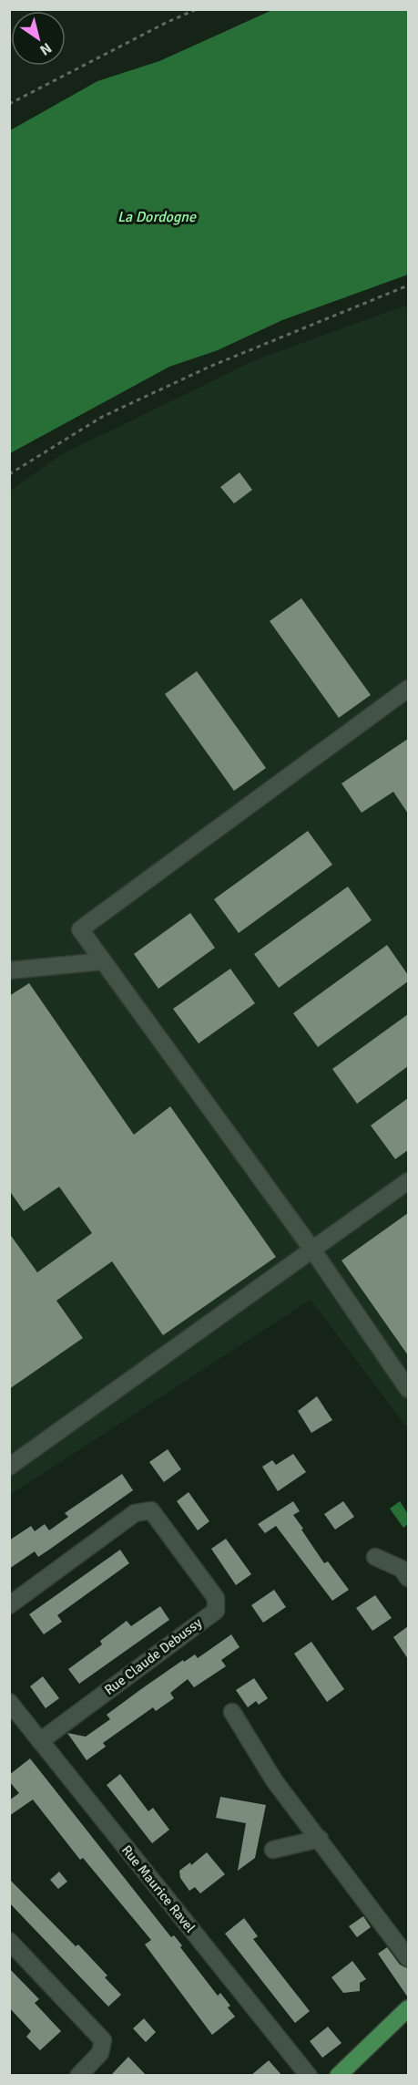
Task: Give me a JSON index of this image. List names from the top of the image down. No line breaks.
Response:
{"streets":{"street":["Rue Claude Debussy","Rue Maurice Ravel"]},"crossings":[["Rue Claude Debussy","Rue Maurice Ravel"]],"water":["La Dordogne"],"north":"bottom right"}
